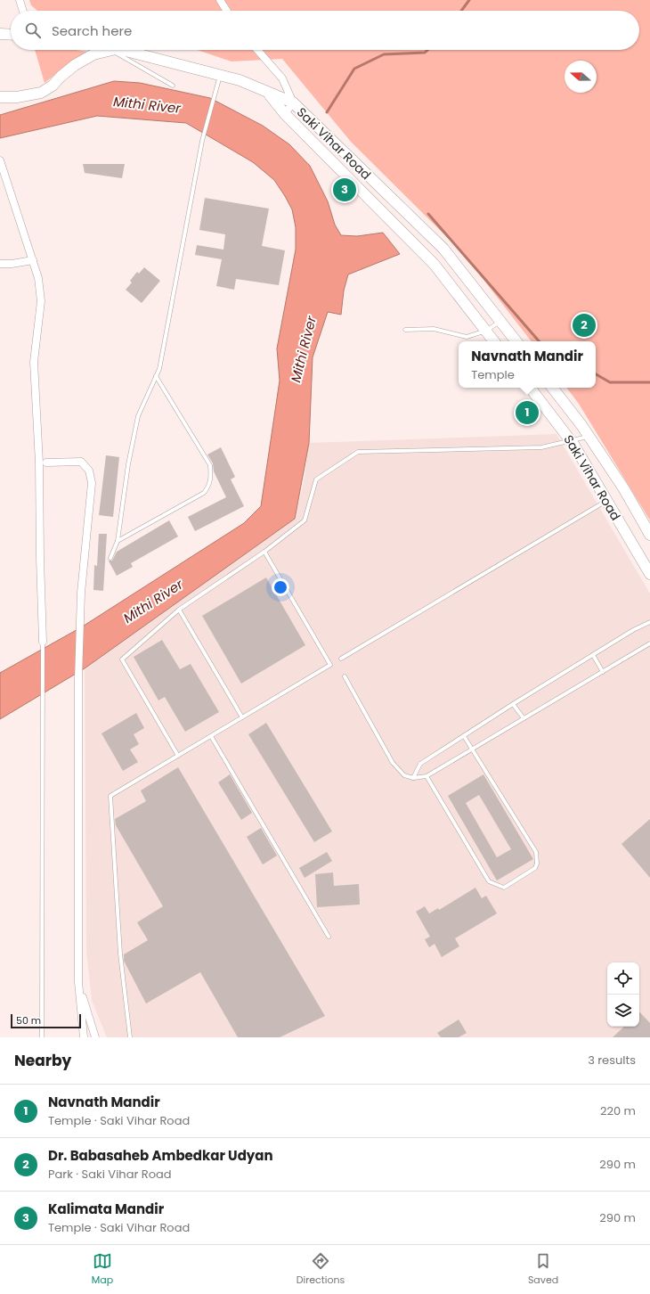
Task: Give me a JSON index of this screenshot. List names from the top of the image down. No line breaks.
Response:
{"streets":{"main road":["Saki Vihar Road"]},"water":["Mithi River"],"scale_bar":"50 m","north":"left","page":{"search":"Search here","pins":["3","2","1"],"popup":["Navnath Mandir","Temple"],"scale":"50 m","heading":["Nearby","3 results"],"list":[{"mark":"1","name":"Navnath Mandir","note":"Temple · Saki Vihar Road","value":"220 m"},{"mark":"2","name":"Dr. Babasaheb Ambedkar Udyan","note":"Park · Saki Vihar Road","value":"290 m"},{"mark":"3","name":"Kalimata Mandir","note":"Temple · Saki Vihar Road","value":"290 m"}],"nav":["Map","Directions","Saved"]}}
